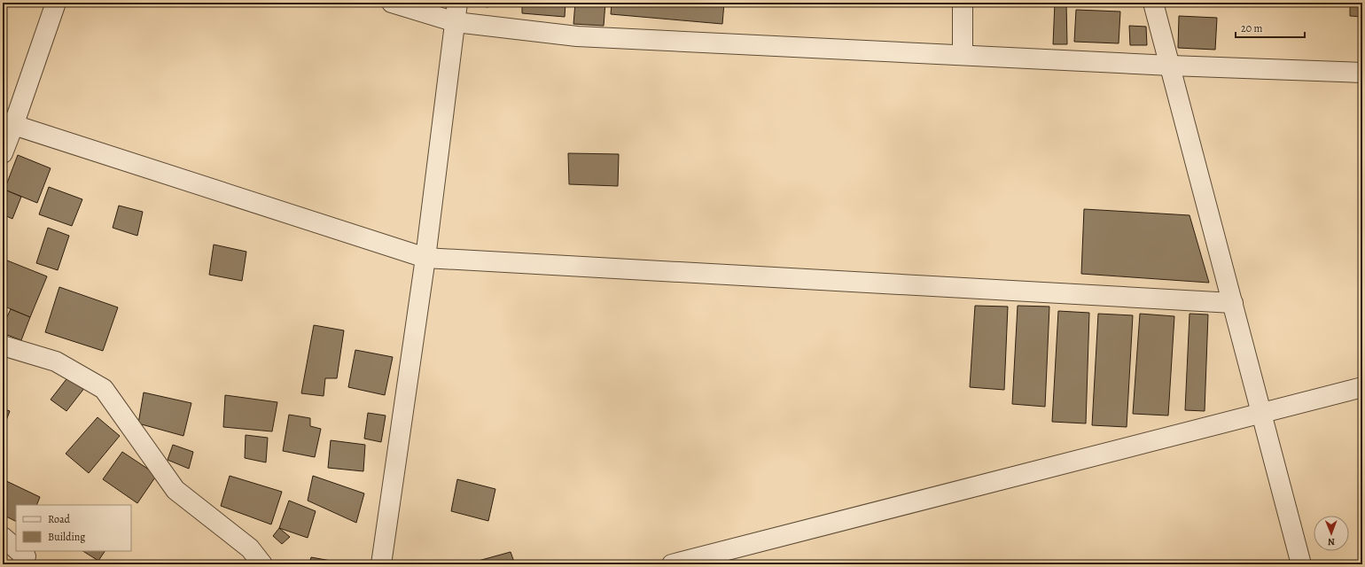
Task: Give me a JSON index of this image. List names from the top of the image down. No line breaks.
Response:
{"legend":["Road","Building"],"scale_bar":"20 m","north":"bottom"}
